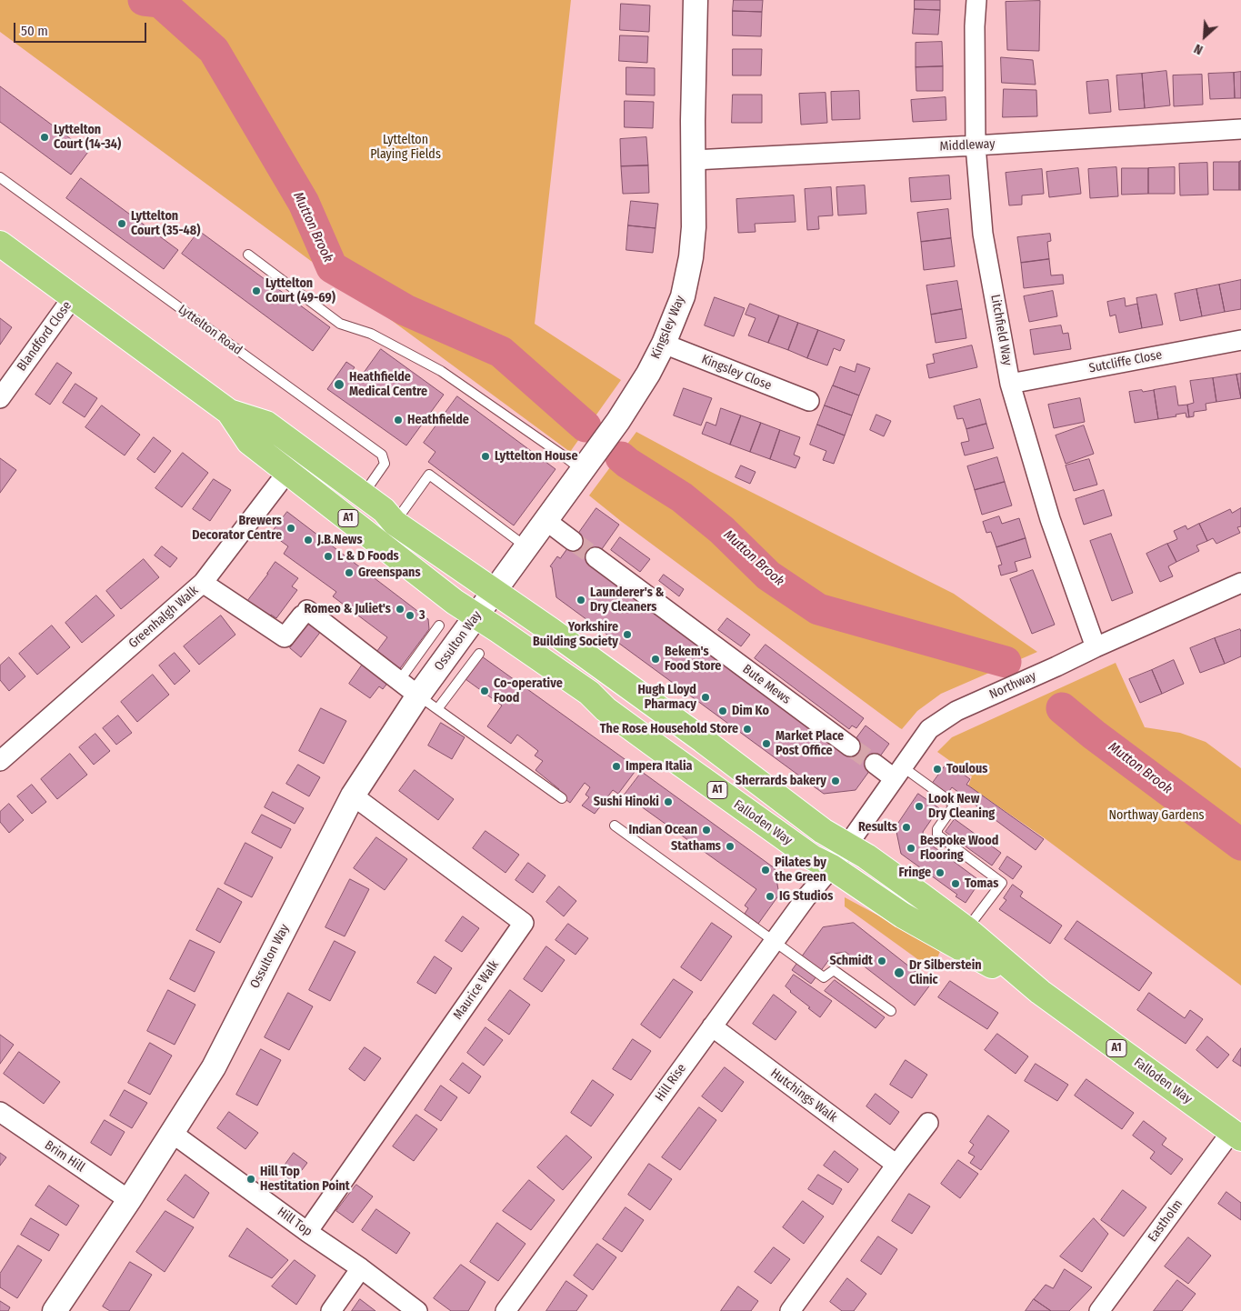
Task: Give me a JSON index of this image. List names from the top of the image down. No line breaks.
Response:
{"streets":{"highway":["A1","Falloden Way"],"street":["Middleway","Kingsley Way","Litchfield Way","Blandford Close","Sutcliffe Close","Kingsley Close","Greenhalgh Walk","Ossulton Way","Bute Mews","Northway","Maurice Walk","Hill Rise","Hutchings Walk","Brim Hill","Eastholm","Hill Top"],"lane":["Lyttelton Road"]},"crossings":[["Middleway","Kingsley Way"],["Middleway","Litchfield Way"],["Kingsley Way","Kingsley Close"],["Kingsley Way","A1"],["Kingsley Way","Ossulton Way"],["Kingsley Way","Falloden Way"],["Lyttelton Road","A1"],["Litchfield Way","Sutcliffe Close"],["Litchfield Way","Northway"],["Blandford Close","A1"],["A1","Greenhalgh Walk"],["A1","Ossulton Way"],["A1","Falloden Way"],["Ossulton Way","Falloden Way"],["Ossulton Way","Maurice Walk"],["Ossulton Way","Brim Hill"],["Ossulton Way","Hill Top"],["Northway","Falloden Way"],["Northway","Hill Rise"],["Falloden Way","Hill Rise"],["Falloden Way","Eastholm"],["Maurice Walk","Hill Top"],["Hill Rise","Hutchings Walk"]],"water":["Mutton Brook"],"parks":["Lyttelton Playing Fields","Northway Gardens"],"places":["Lyttelton Court (14-34)","Lyttelton Court (35-48)","Lyttelton Court (49-69)","Heathfielde Medical Centre","Heathfielde","Lyttelton House","Brewers Decorator Centre","J.B.News","L & D Foods","Greenspans","Launderer's & Dry Cleaners","Romeo & Juliet's","3","Yorkshire Building Society","Bekem's Food Store","Co-operative Food","Hugh Lloyd Pharmacy","Dim Ko","The Rose Household Store","Market Place Post Office","Impera Italia","Toulous","Sherrards bakery","Sushi Hinoki","Look New Dry Cleaning","Results","Indian Ocean","Stathams","Bespoke Wood Flooring","Pilates by the Green","Fringe","Tomas","IG Studios","Schmidt","Dr Silberstein Clinic","Hill Top Hestitation Point"],"scale_bar":"50 m","north":"bottom left"}
